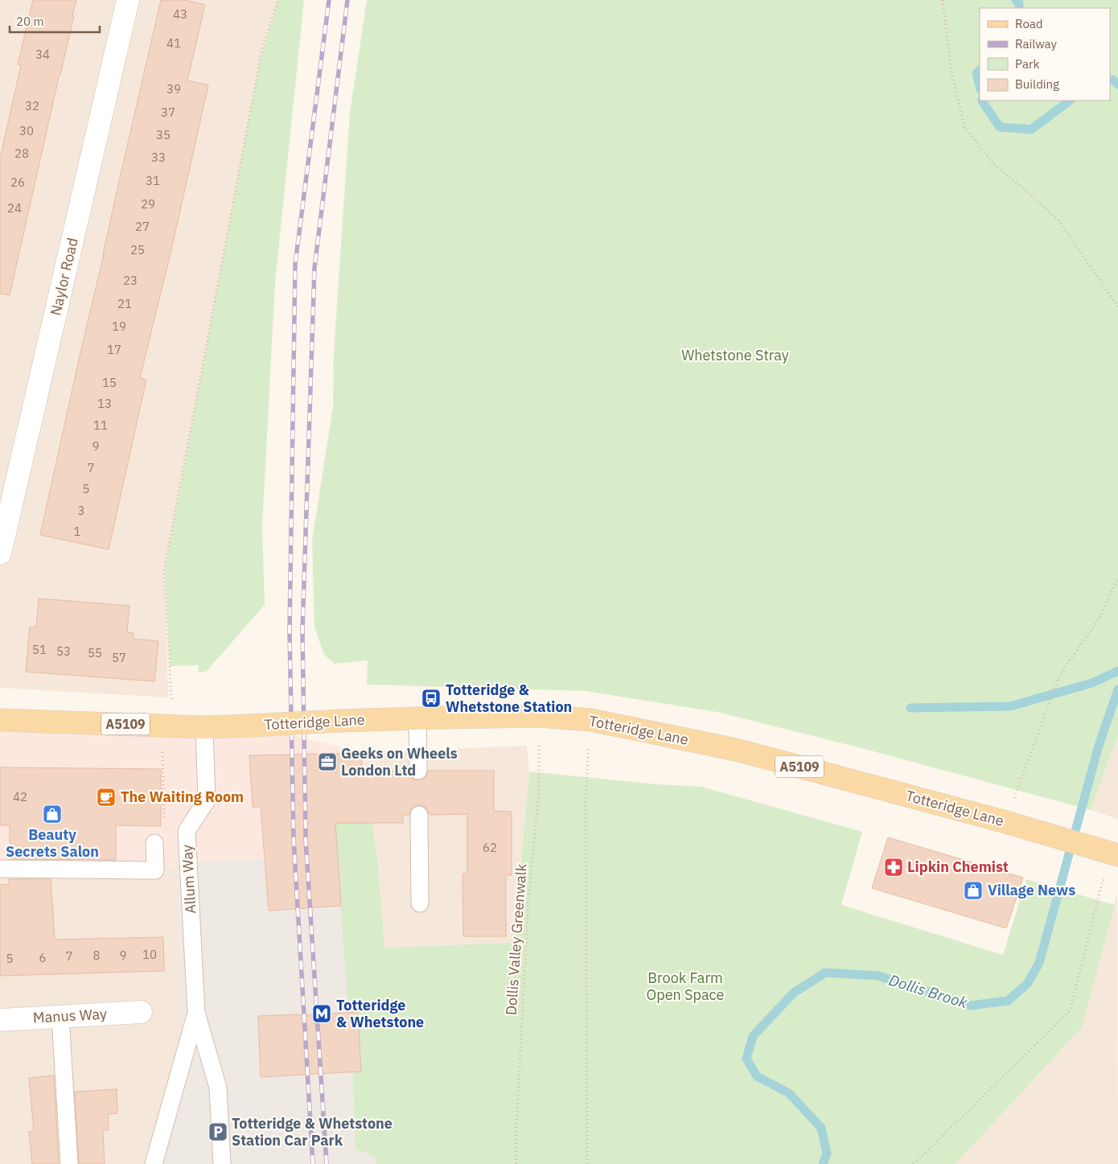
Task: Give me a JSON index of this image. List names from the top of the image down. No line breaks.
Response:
{"streets":{"main road":["Totteridge Lane","A5109"],"street":["Naylor Road","Manus Way"],"lane":["Allum Way"],"path":["Dollis Valley Greenwalk"]},"crossings":[["Totteridge Lane","Allum Way"],["Totteridge Lane","Dollis Valley Greenwalk"]],"water":["Dollis Brook"],"parks":["Whetstone Stray","Brook Farm Open Space"],"places":{"bus stop":["Totteridge & Whetstone Station"],"office":["Geeks on Wheels London Ltd"],"cafe":["The Waiting Room"],"shop":["Beauty Secrets Salon","Village News"],"pharmacy":["Lipkin Chemist"],"metro station":["Totteridge & Whetstone"],"parking":["Totteridge & Whetstone Station Car Park"]},"house_numbers":["43","41","34","39","32","37","30","35","28","33","31","26","29","24","27","25","23","21","19","17","15","13","11","9","7","5","3","1","51","53","55","57","42","62","10","8","9","7","6","5"],"legend":["Road","Railway","Park","Building"],"scale_bar":"20 m"}
